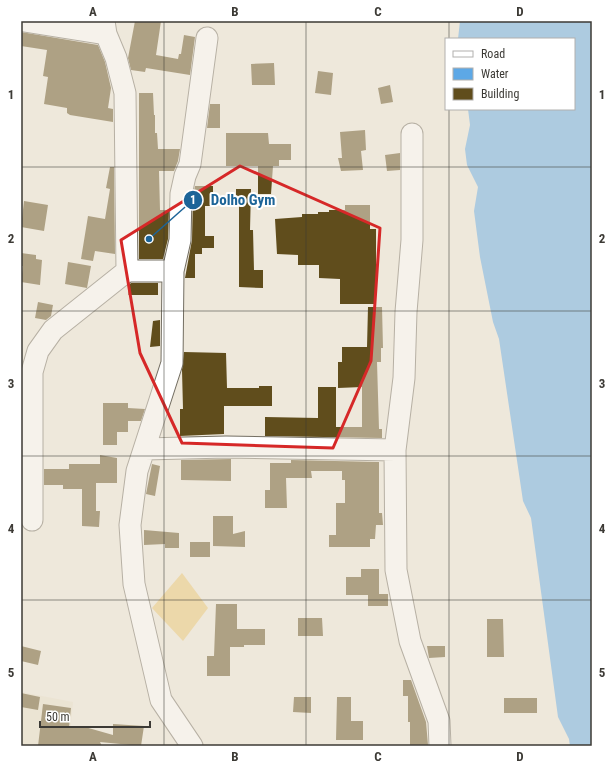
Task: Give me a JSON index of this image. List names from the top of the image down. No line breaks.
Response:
{"places":["Dolho Gym"],"legend":["Road","Water","Building"],"scale_bar":"50 m","grid":{"columns":["A","B","C","D"],"rows":["1","2","3","4","5"]}}
